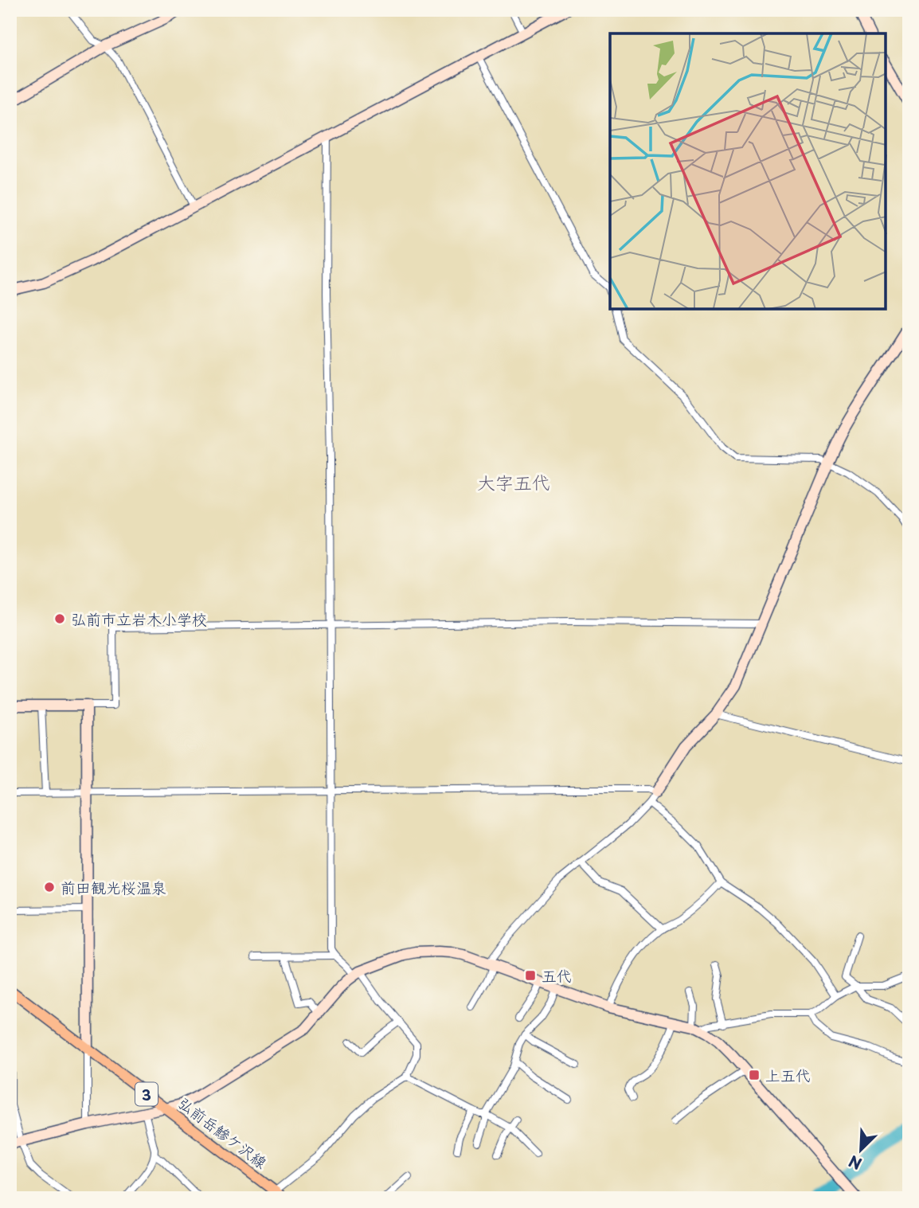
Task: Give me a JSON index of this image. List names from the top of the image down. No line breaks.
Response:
{"streets":{"main road":["3","弘前岳鰺ケ沢線"]},"districts":["大字五代"],"places":{"other":["弘前市立岩木小学校","前田観光桜温泉"],"transit":["五代","上五代"]},"north":"bottom left"}
